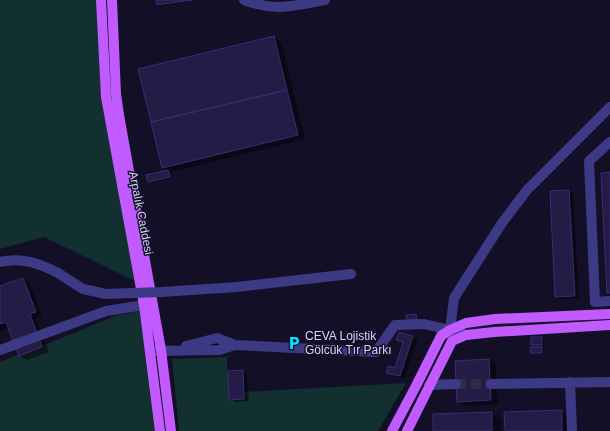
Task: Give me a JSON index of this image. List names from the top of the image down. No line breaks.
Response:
{"streets":{"main road":["Arpalık Caddesi"]},"places":{"parking":["CEVA Lojistik Gölcük Tır Parkı"]}}
